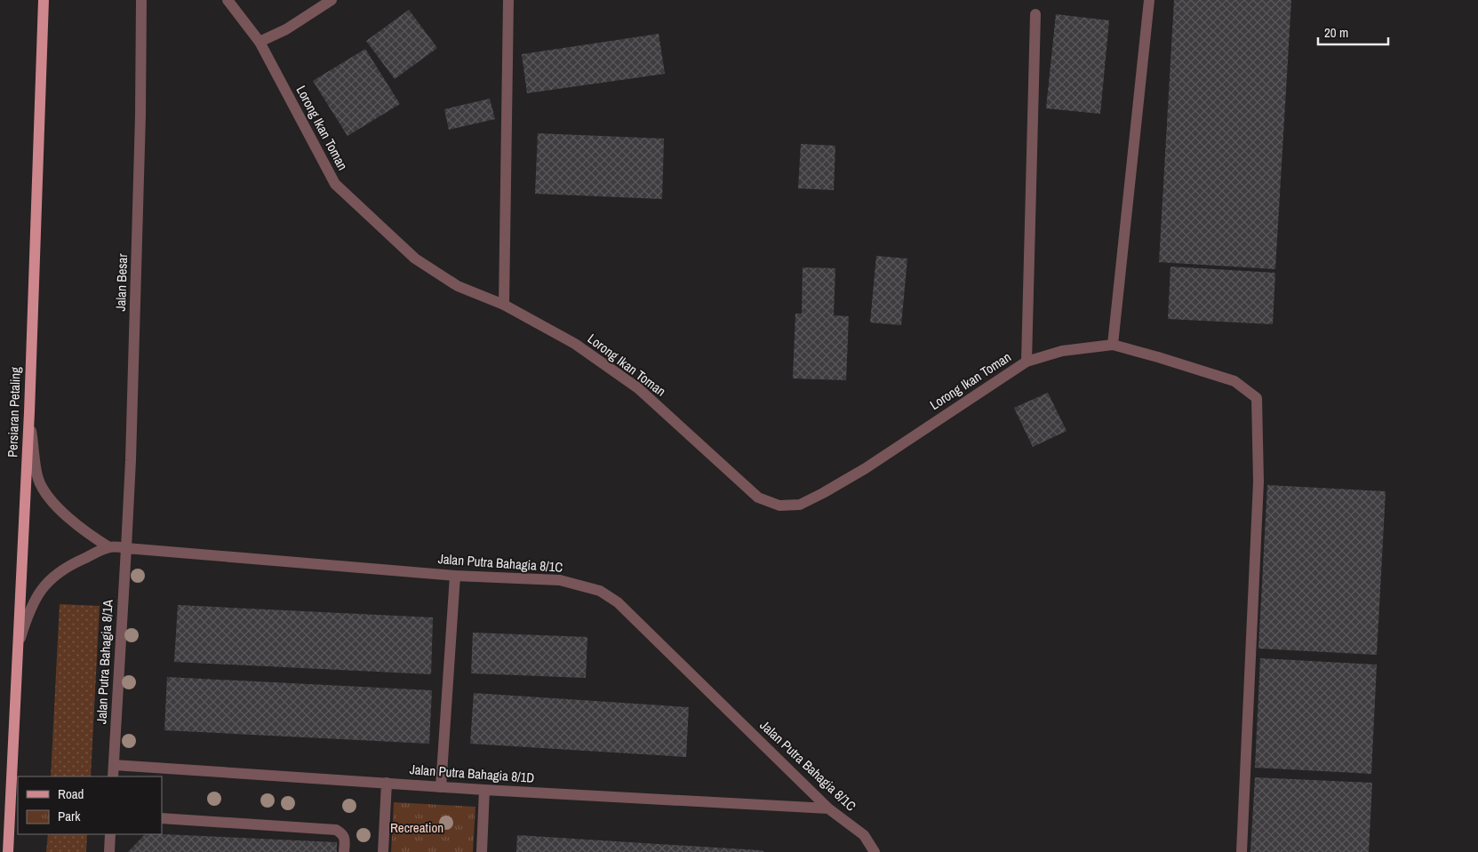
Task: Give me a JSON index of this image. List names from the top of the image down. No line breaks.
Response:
{"streets":{"main road":["Persiaran Petaling"],"street":["Lorong Ikan Toman","Jalan Besar","Jalan Putra Bahagia 8/1C","Jalan Putra Bahagia 8/1A","Jalan Putra Bahagia 8/1D"]},"crossings":[["Jalan Besar","Jalan Putra Bahagia 8/1C"],["Jalan Besar","Jalan Putra Bahagia 8/1A"],["Jalan Putra Bahagia 8/1C","Jalan Putra Bahagia 8/1A"],["Jalan Putra Bahagia 8/1C","Jalan Putra Bahagia 8/1D"],["Jalan Putra Bahagia 8/1A","Jalan Putra Bahagia 8/1D"]],"parks":["Recreation"],"legend":["Road","Park"],"scale_bar":"20 m"}
